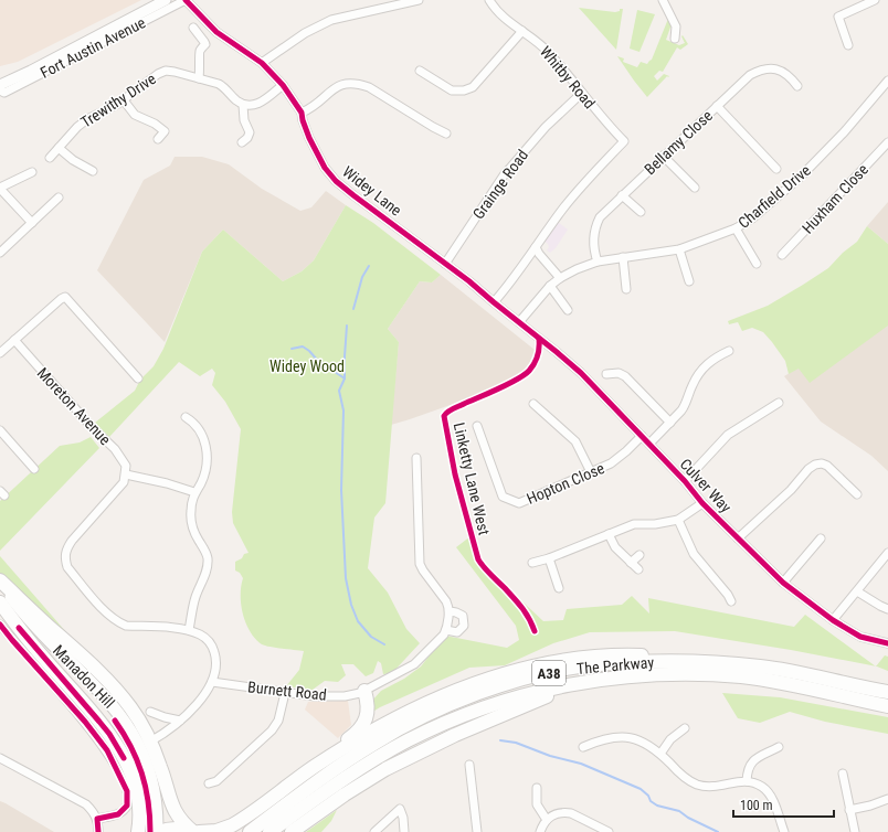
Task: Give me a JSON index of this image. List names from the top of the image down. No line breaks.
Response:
{"streets":{"highway":["The Parkway","A38"],"main road":["Fort Austin Avenue","Manadon Hill"],"street":["Whitby Road","Trewithy Drive","Bellamy Close","Grainge Road","Widey Lane","Charfield Drive","Huxham Close","Moreton Avenue","Hopton Close","Culver Way","Burnett Road"],"cycle path":["Linketty Lane West"]},"crossings":[["Fort Austin Avenue","Widey Lane"],["Whitby Road","Grainge Road"],["Bellamy Close","Charfield Drive"],["Grainge Road","Widey Lane"],["Widey Lane","Charfield Drive"],["Widey Lane","Culver Way"],["Charfield Drive","Culver Way"],["Hopton Close","Culver Way"],["The Parkway","A38"]],"parks":["Widey Wood"],"scale_bar":"100 m"}
